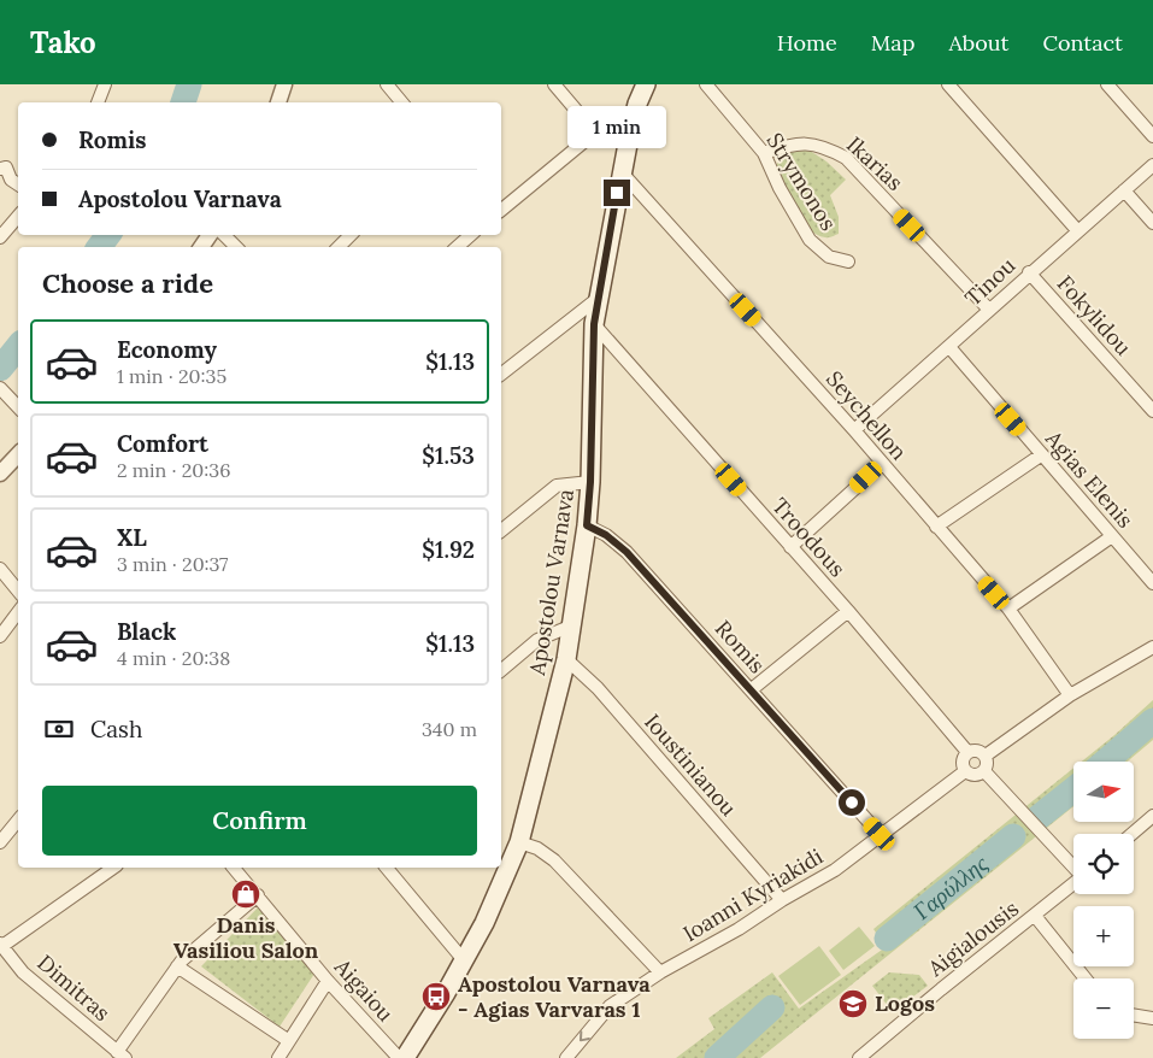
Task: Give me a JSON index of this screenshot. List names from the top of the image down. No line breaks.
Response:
{"streets":{"main road":["Apostolou Varnava"],"street":["Ikarias","Strymonos","Tinou","Fokylidou","Seychellon","Agias Elenis","Troodous","Romis","Ioustinianou","Ioanni Kyriakidi","Aigialousis","Dimitras","Aigaiou"]},"crossings":[["Ikarias","Strymonos"],["Ikarias","Tinou"],["Tinou","Fokylidou"],["Tinou","Seychellon"],["Tinou","Agias Elenis"],["Seychellon","Apostolou Varnava"],["Troodous","Apostolou Varnava"],["Troodous","Ioanni Kyriakidi"],["Apostolou Varnava","Romis"],["Apostolou Varnava","Ioustinianou"],["Romis","Ioanni Kyriakidi"],["Ioustinianou","Ioanni Kyriakidi"]],"water":["Γαρύλλης"],"places":{"shop":["Danis Vasiliou Salon"],"bus stop":["Apostolou Varnava - Agias Varvaras 1"],"school or university":["Logos"]},"north":"right","page":{"header":"Tako","nav":["Home","Map","About","Contact"],"banner":["Romis","Apostolou Varnava"],"bubble":"1 min","heading":"Choose a ride","list":[{"name":"Economy","note":"1 min · 20:35","value":"$1.13"},{"name":"Comfort","note":"2 min · 20:36","value":"$1.53"},{"name":"XL","note":"3 min · 20:37","value":"$1.92"},{"name":"Black","note":"4 min · 20:38","value":"$1.13"}],"pay":["Cash","340 m"],"map_buttons":["+","−"],"buttons":"Confirm"}}
